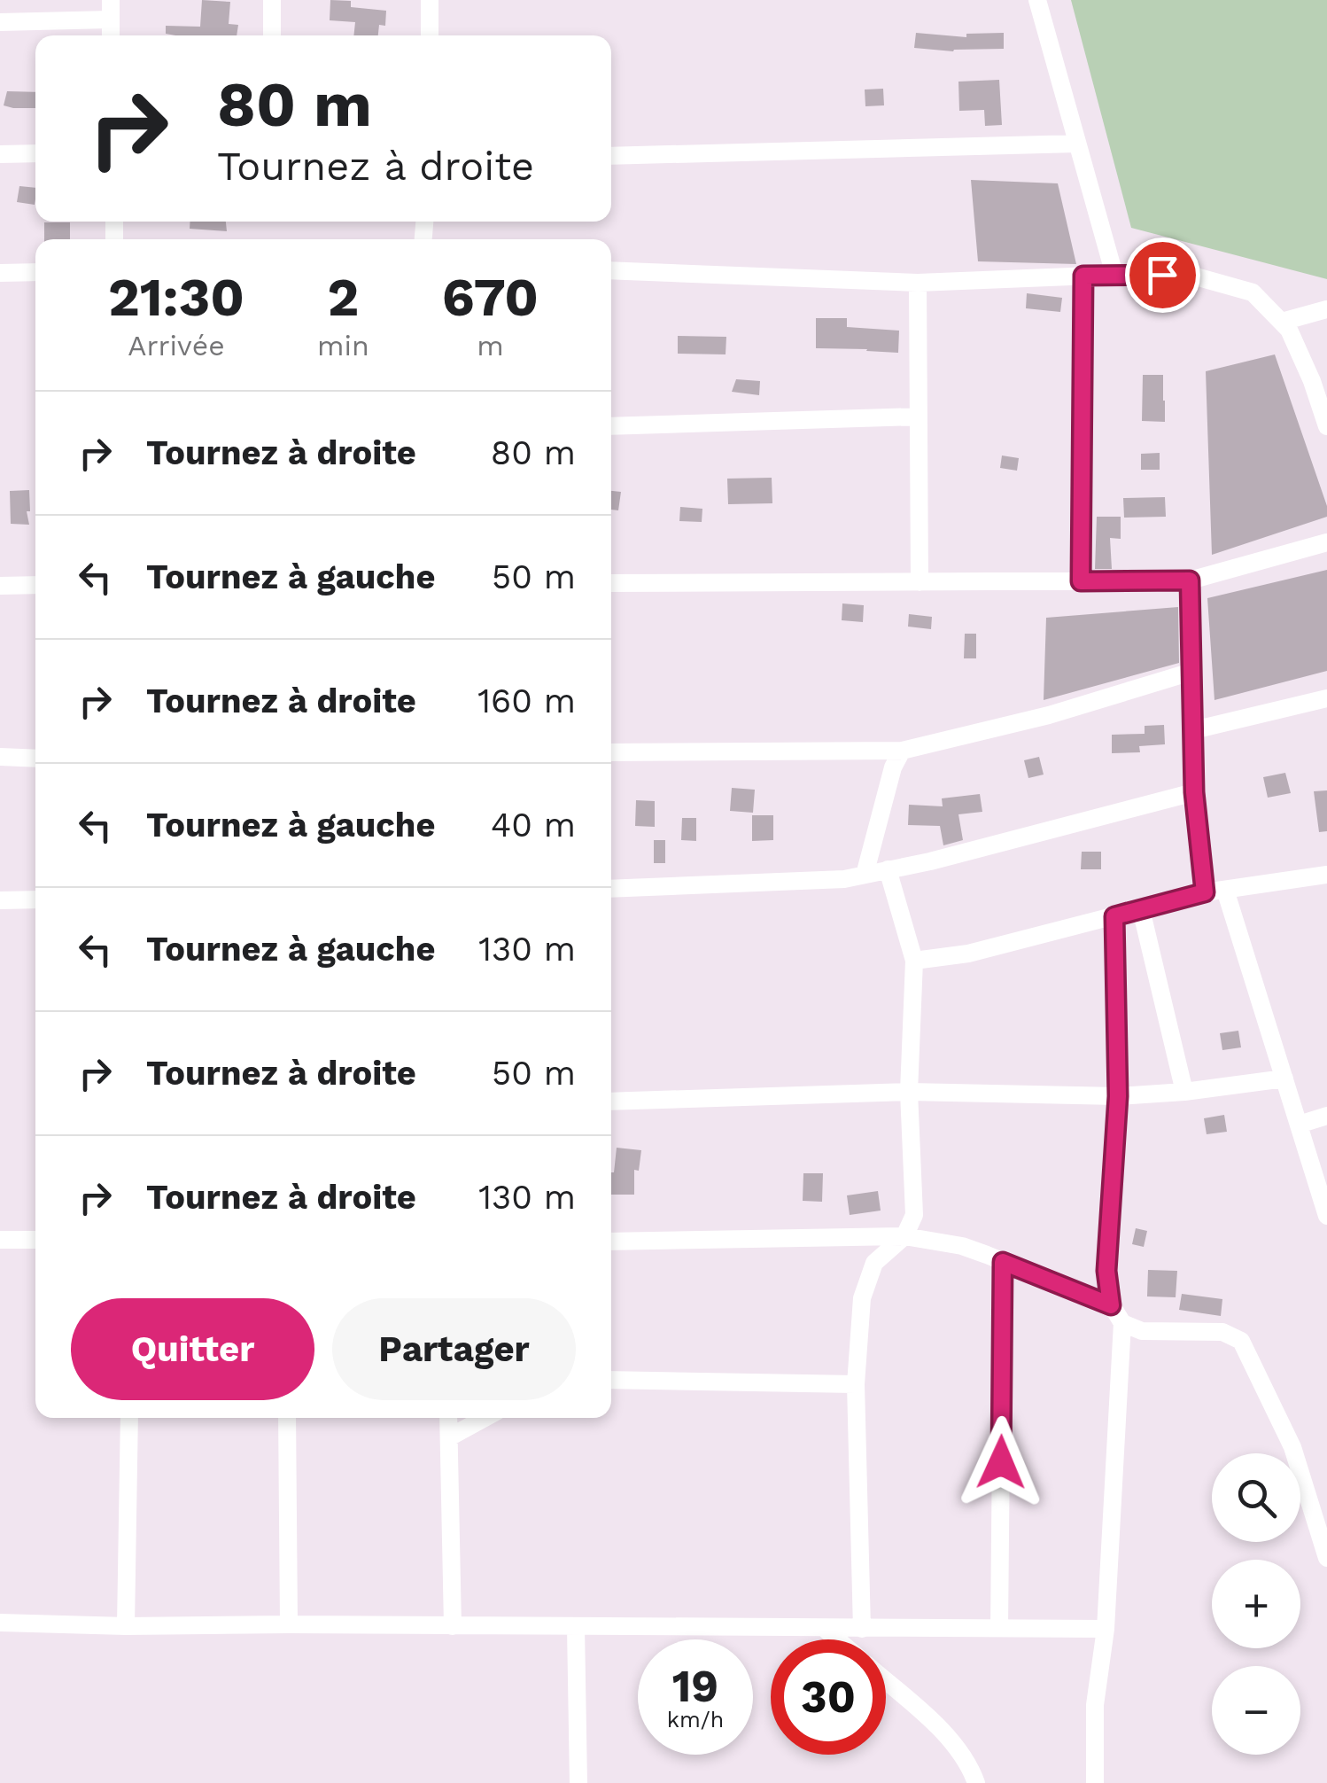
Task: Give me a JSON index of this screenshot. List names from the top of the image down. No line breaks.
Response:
{"page":{"turn":["80 m","Tournez à droite"],"eta":["21:30","Arrivée","2","min","670","m"],"list":[{"name":"Tournez à droite","value":"80 m"},{"name":"Tournez à gauche","value":"50 m"},{"name":"Tournez à droite","value":"160 m"},{"name":"Tournez à gauche","value":"40 m"},{"name":"Tournez à gauche","value":"130 m"},{"name":"Tournez à droite","value":"50 m"},{"name":"Tournez à droite","value":"130 m"}],"buttons":["Quitter","Partager"],"map_buttons":["+","−"],"speed":"19 km/h","limit":"30"}}
